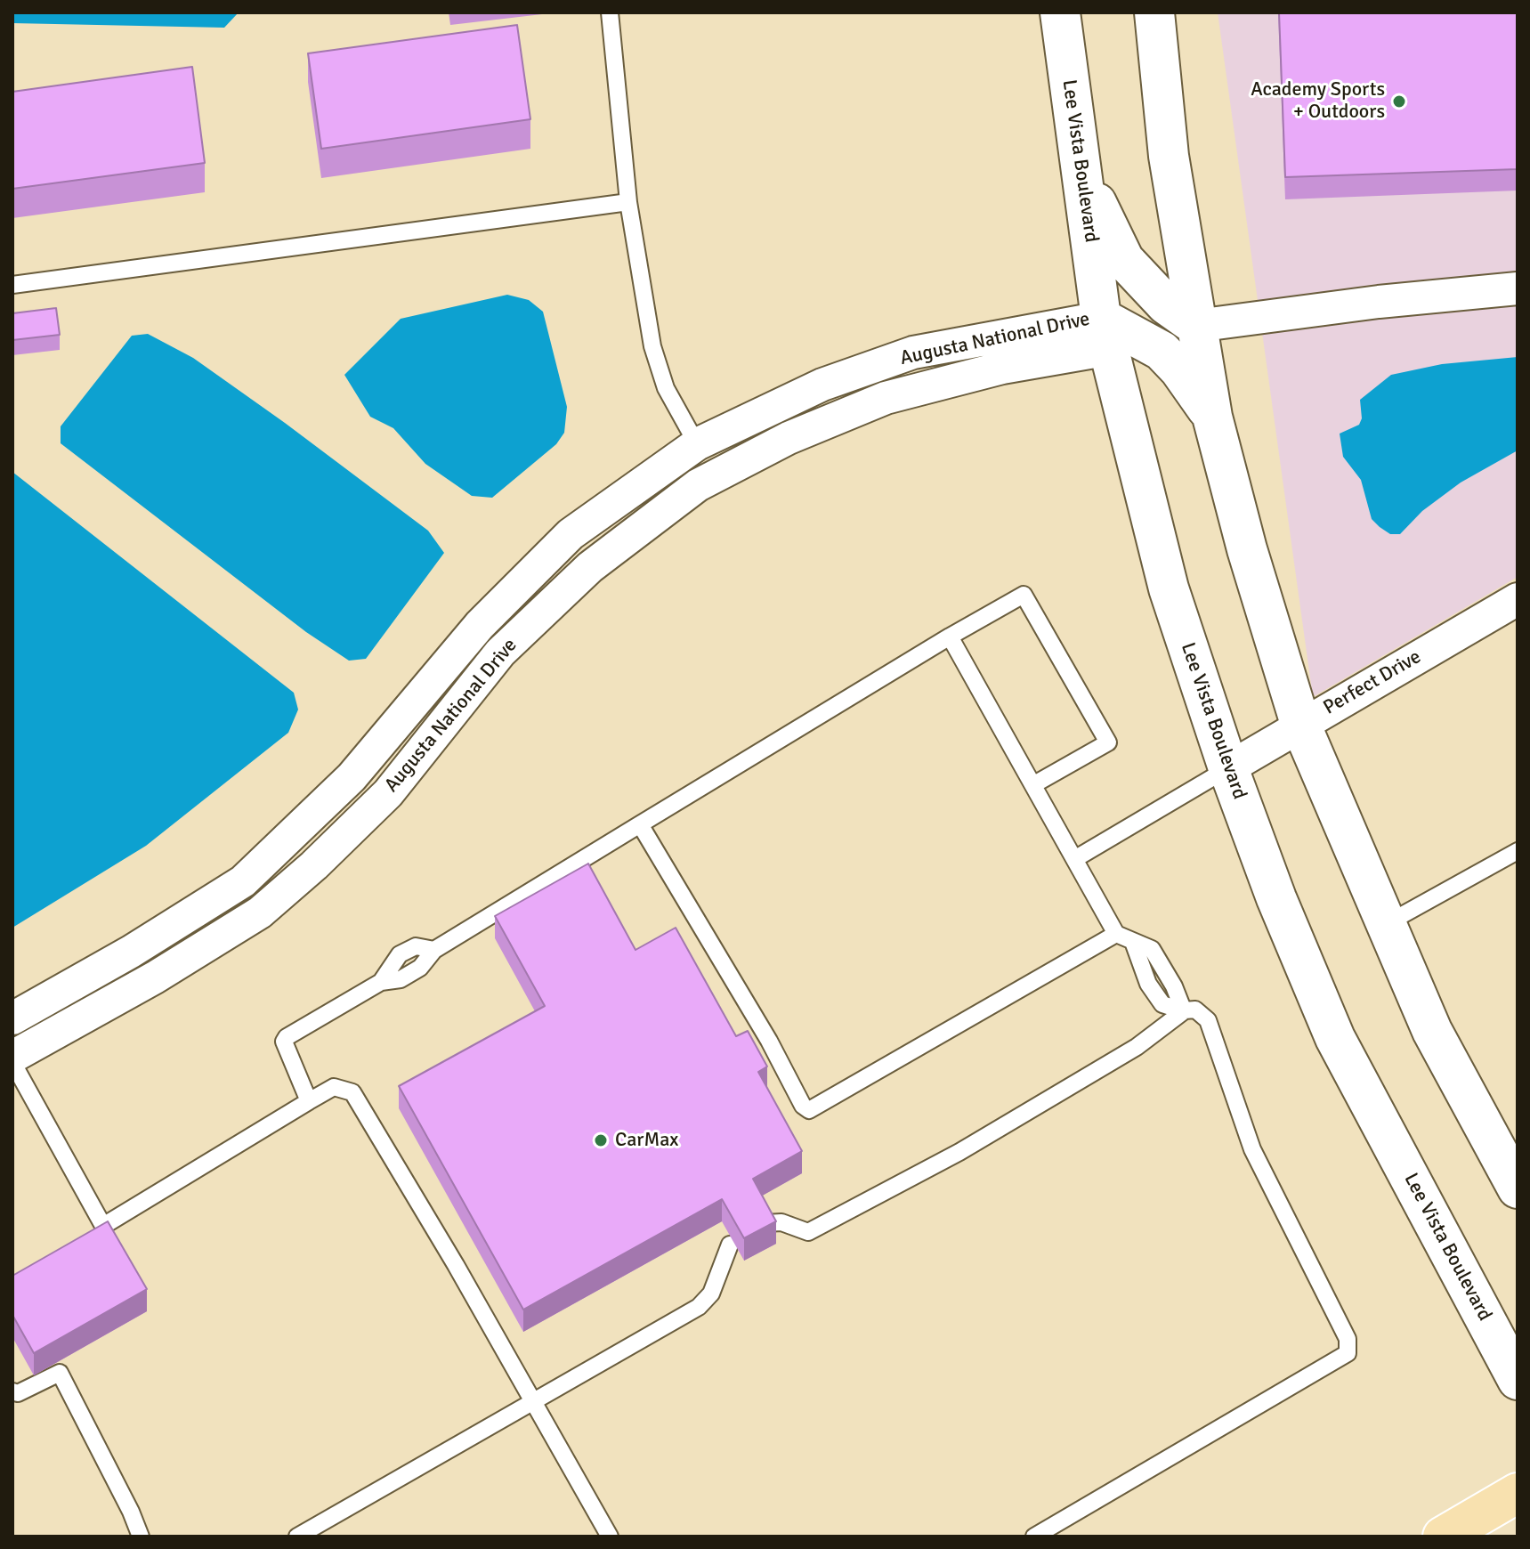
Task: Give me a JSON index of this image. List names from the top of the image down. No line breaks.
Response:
{"streets":{"street":["Lee Vista Boulevard","Augusta National Drive","Perfect Drive"]},"crossings":[["Lee Vista Boulevard","Augusta National Drive"],["Lee Vista Boulevard","Perfect Drive"]],"places":["Academy Sports + Outdoors","CarMax"]}
